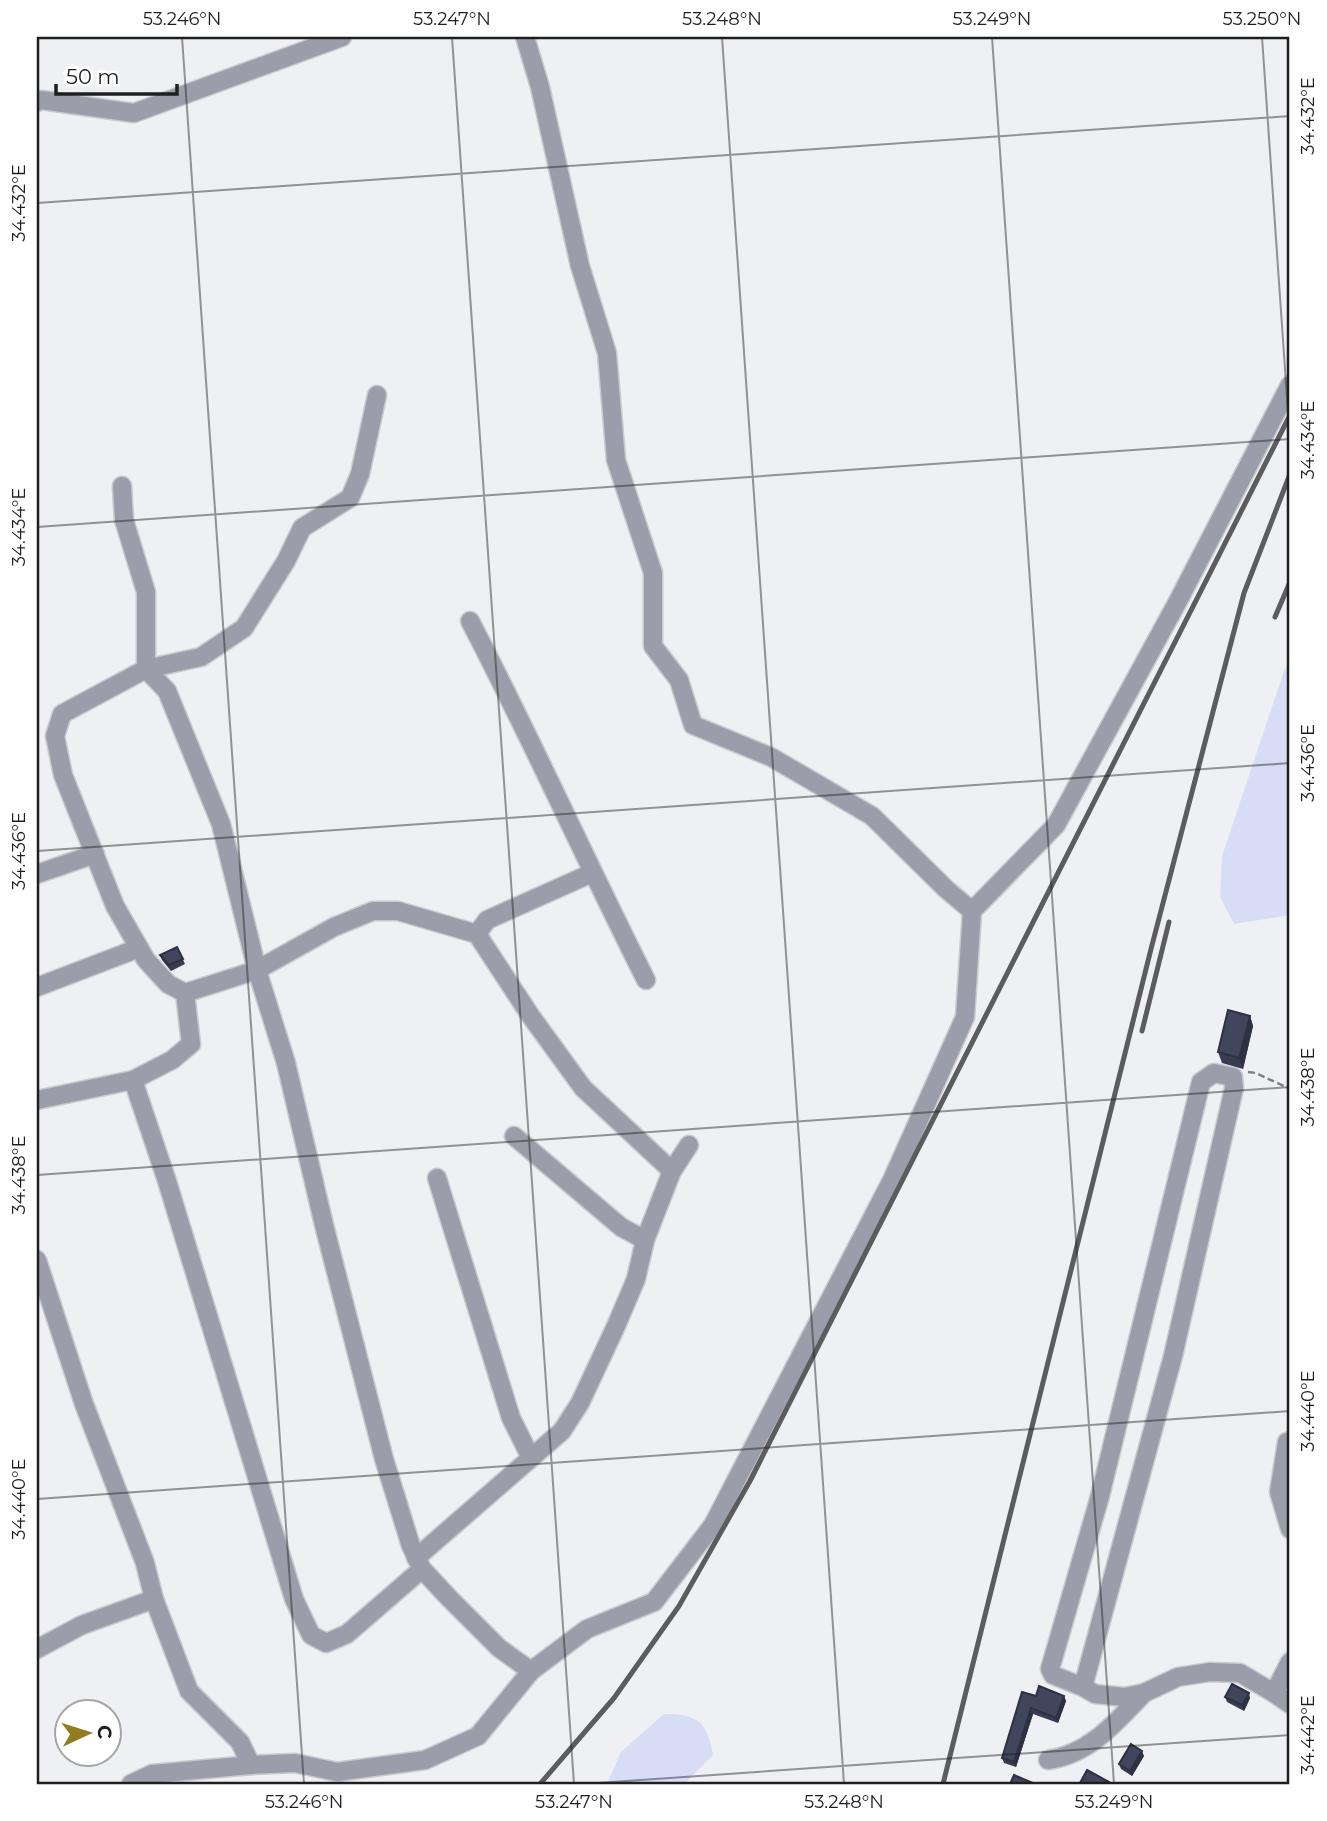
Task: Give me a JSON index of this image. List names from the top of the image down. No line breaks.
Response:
{"scale_bar":"50 m","north":"right","coordinates":["53.246°N","53.247°N","53.248°N","53.249°N","53.250°N","34.432°E","34.434°E","34.436°E","34.438°E","34.440°E","34.442°E"]}
